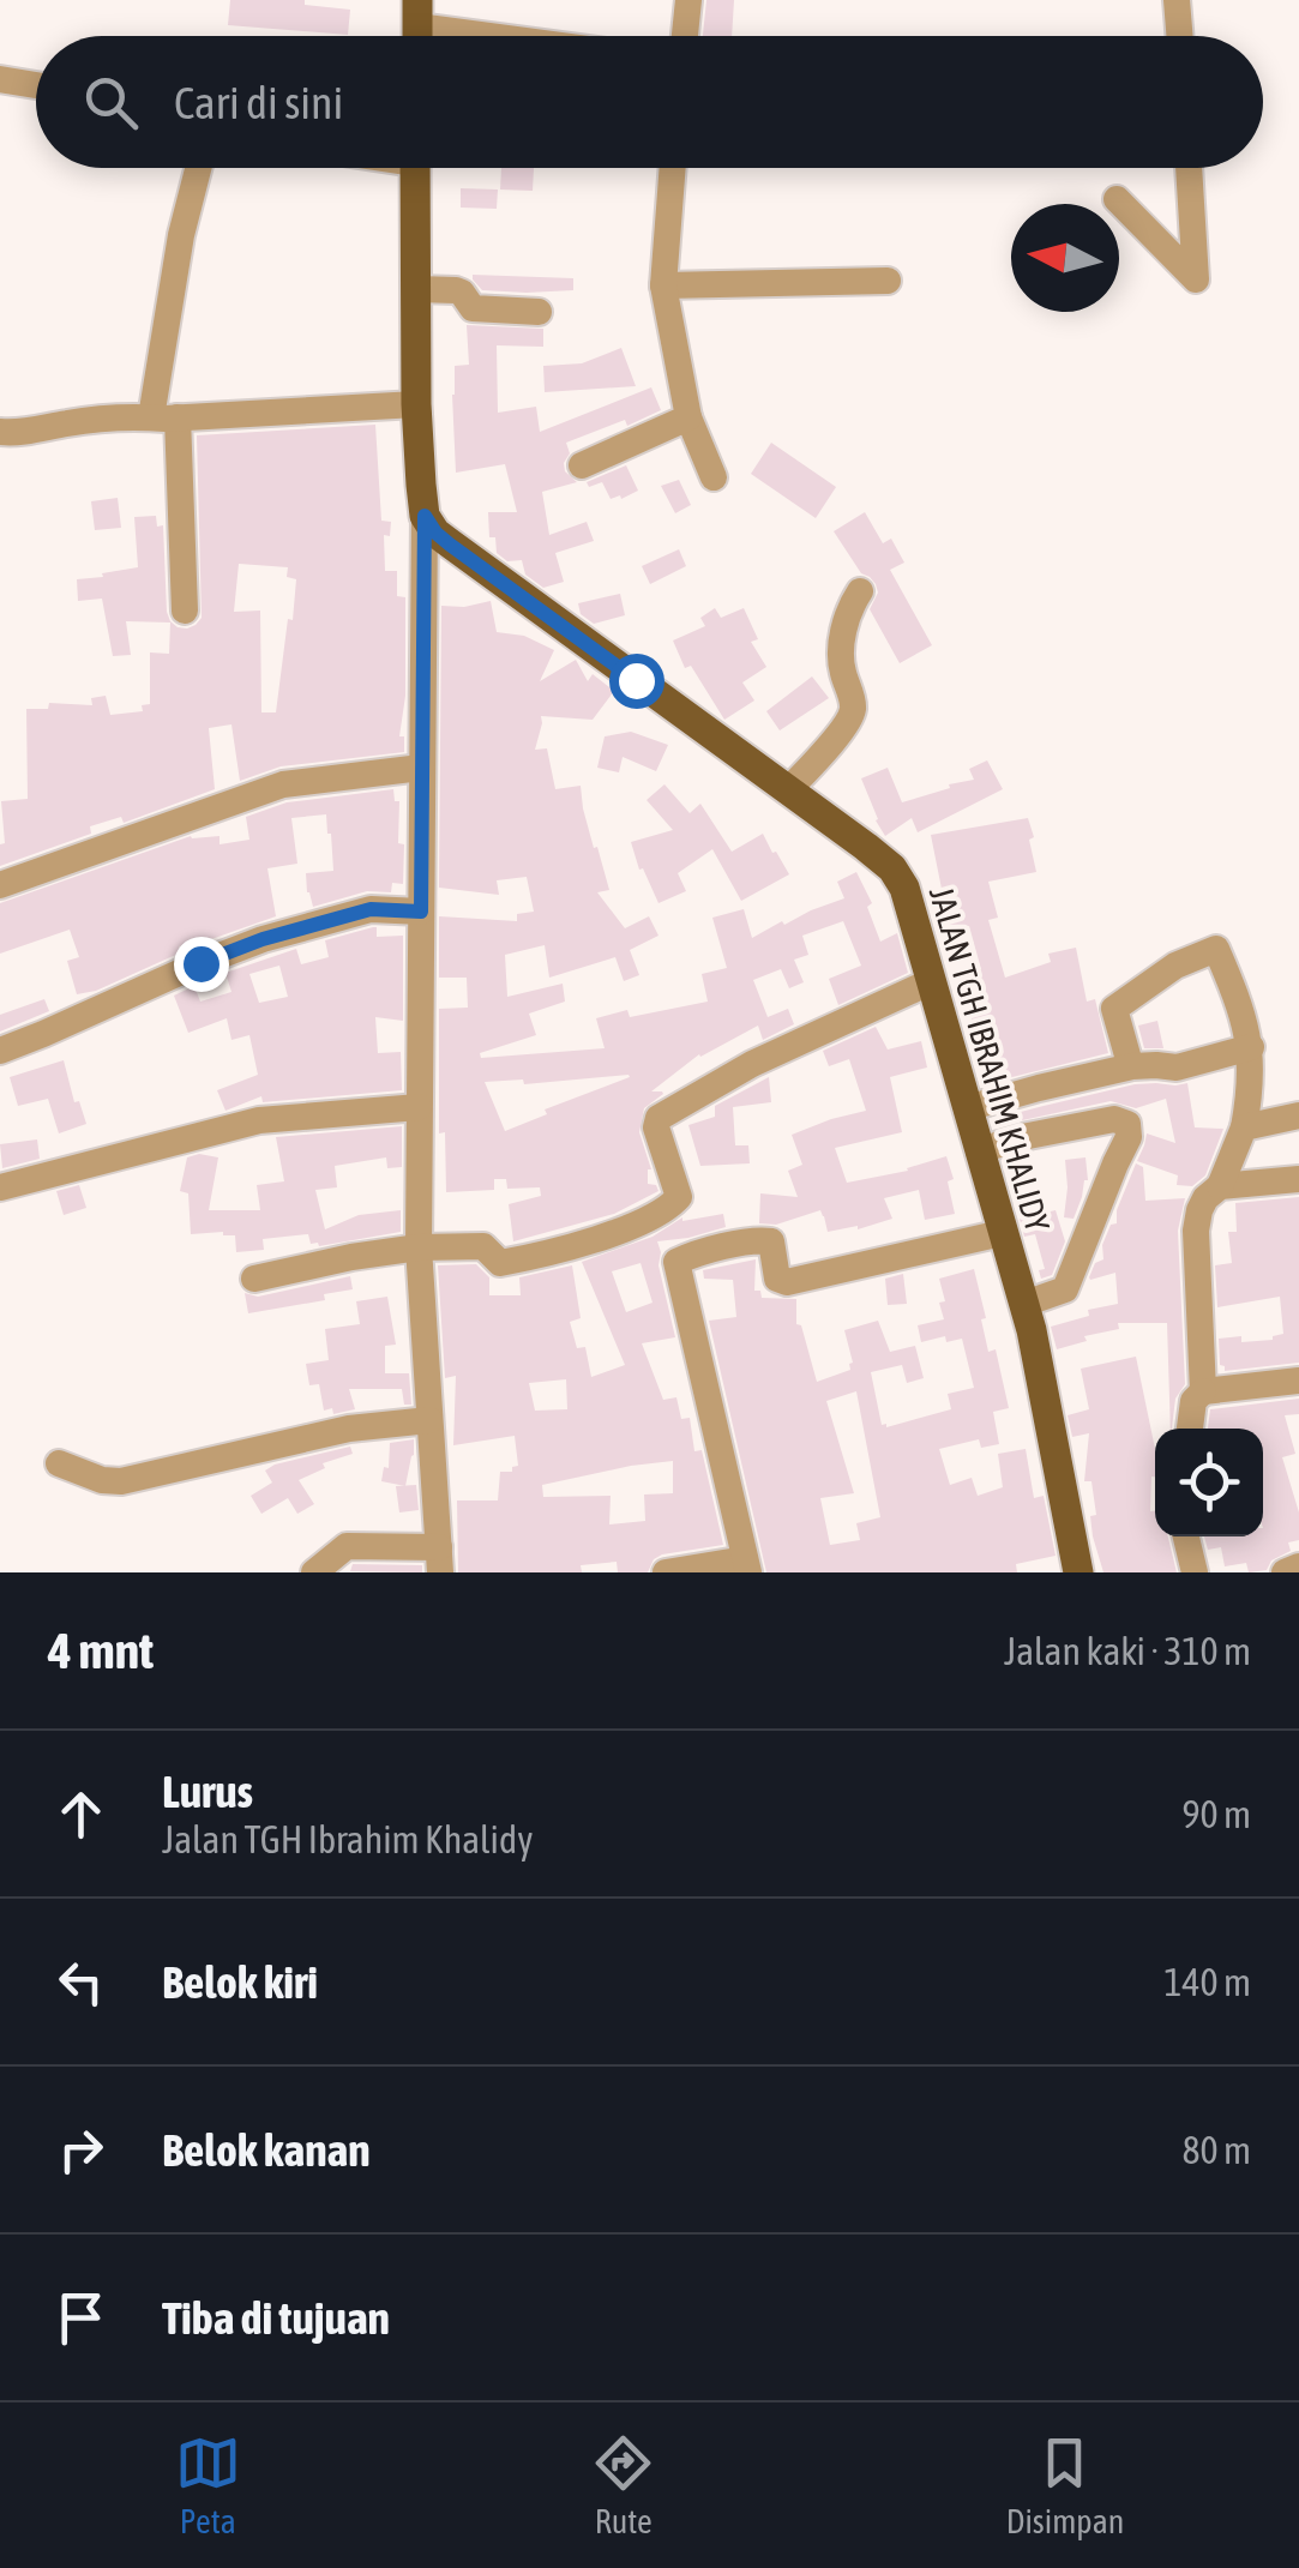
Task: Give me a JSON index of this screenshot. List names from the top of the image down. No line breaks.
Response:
{"streets":{"main road":["JALAN TGH IBRAHIM KHALIDY"]},"north":"left","page":{"search":"Cari di sini","heading":["4 mnt","Jalan kaki · 310 m"],"list":[["Lurus","Jalan TGH Ibrahim Khalidy","90 m"],["Belok kiri","140 m"],["Belok kanan","80 m"],"Tiba di tujuan"],"nav":["Peta","Rute","Disimpan"]}}
